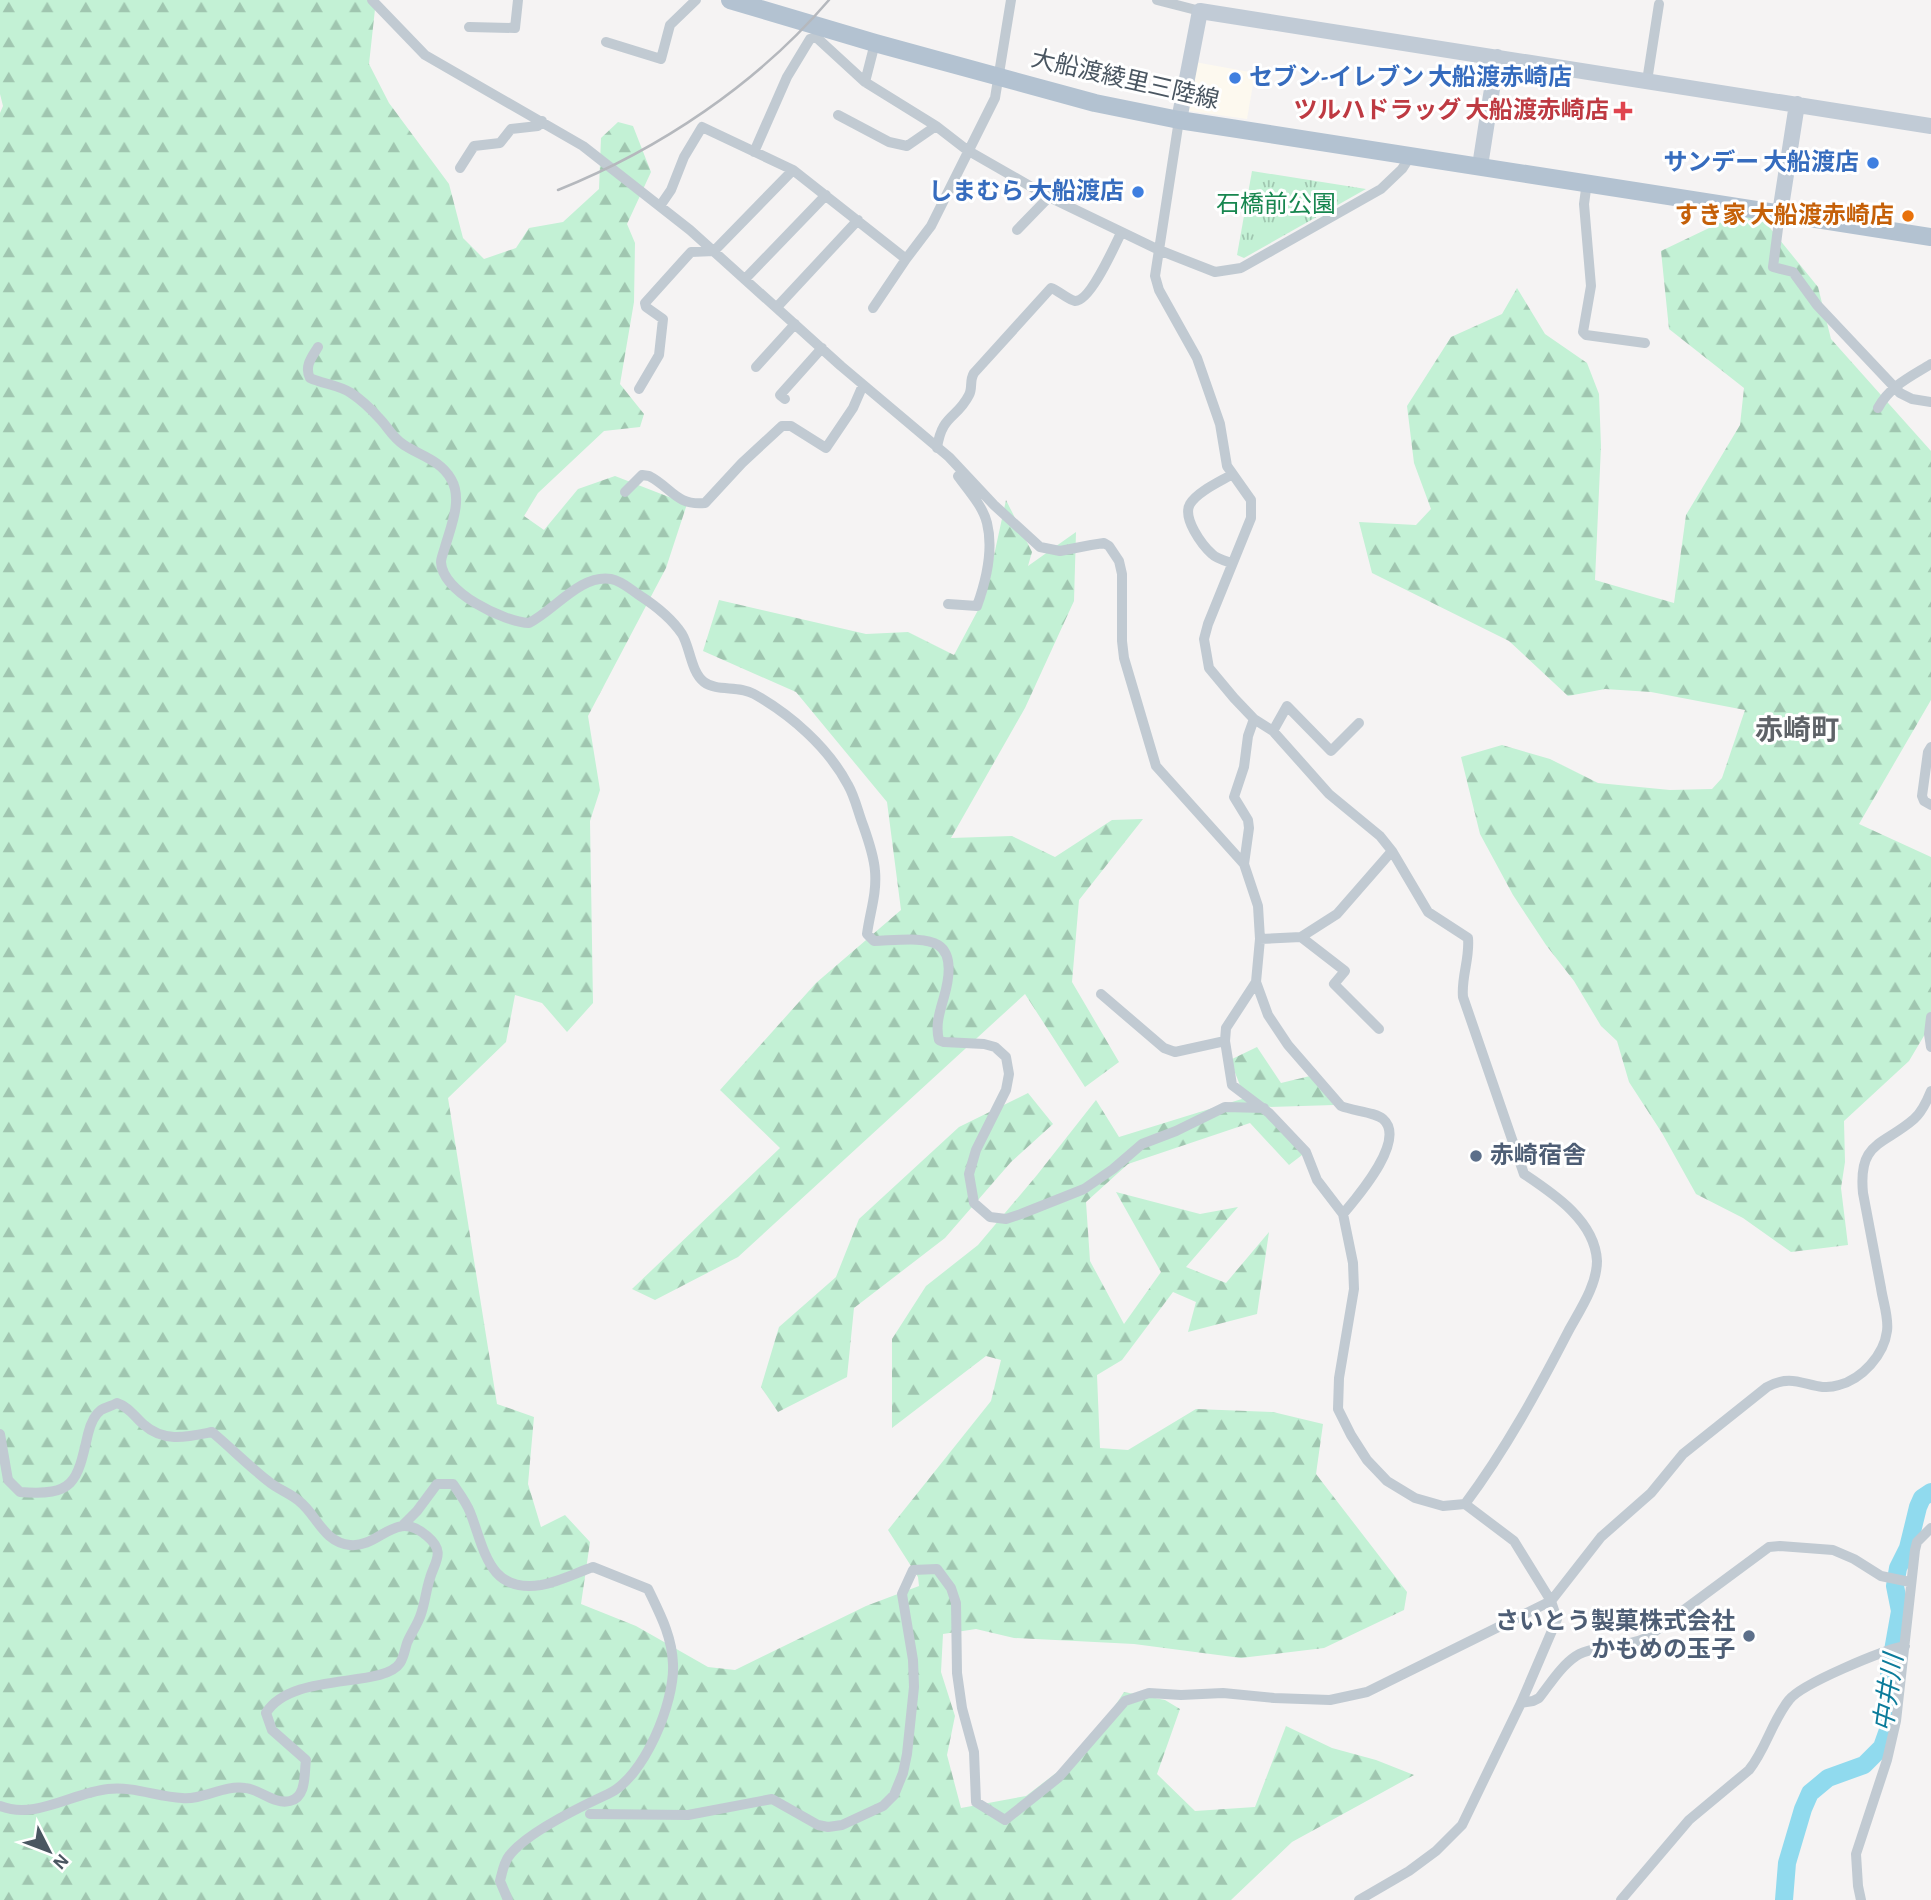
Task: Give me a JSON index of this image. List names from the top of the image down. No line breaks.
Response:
{"streets":{"main road":["大船渡綾里三陸線"]},"districts":["赤崎町"],"water":["中井川"],"parks":["石橋前公園"],"places":{"other":["セブン-イレブン 大船渡赤崎店","サンデー 大船渡店","しまむら 大船渡店","すき家 大船渡赤崎店","赤崎宿舎","さいとう製菓株式会社 かもめの玉子"],"health":["ツルハドラッグ 大船渡赤崎店"]},"north":"bottom right"}
